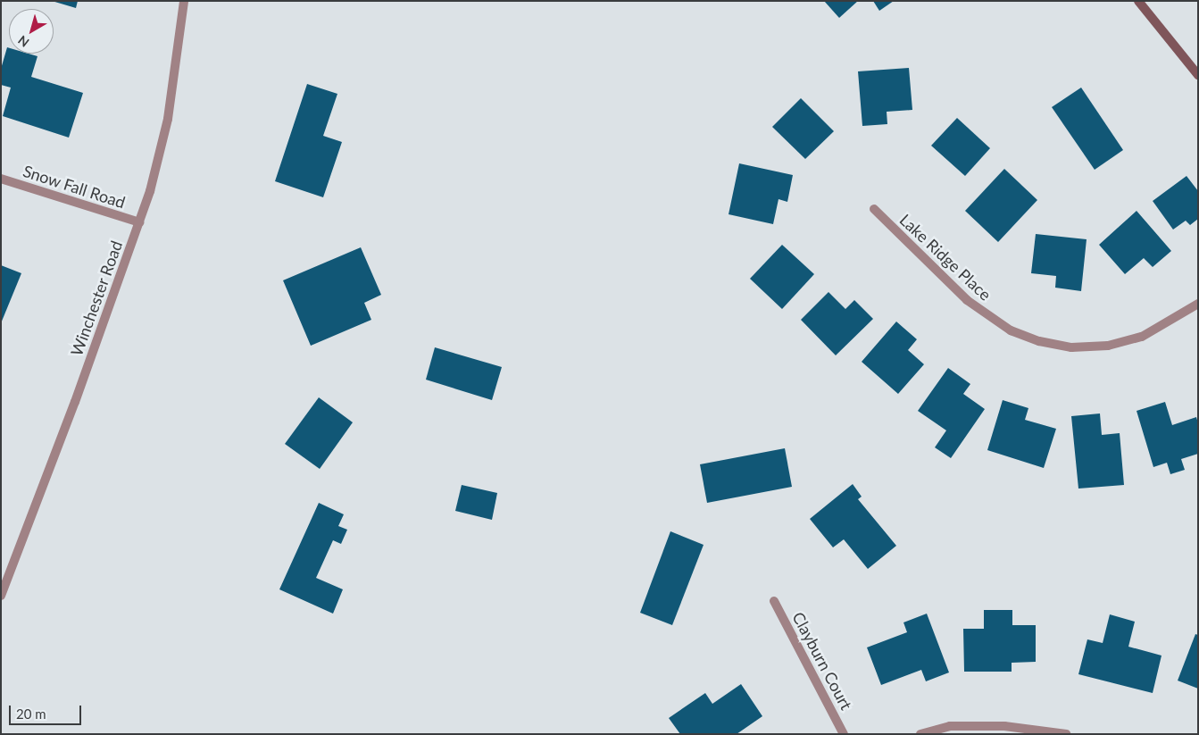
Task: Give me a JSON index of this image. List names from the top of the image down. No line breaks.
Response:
{"streets":{"street":["Snow Fall Road","Lake Ridge Place","Winchester Road","Clayburn Court"]},"crossings":[["Snow Fall Road","Winchester Road"]],"scale_bar":"20 m","north":"bottom left"}
